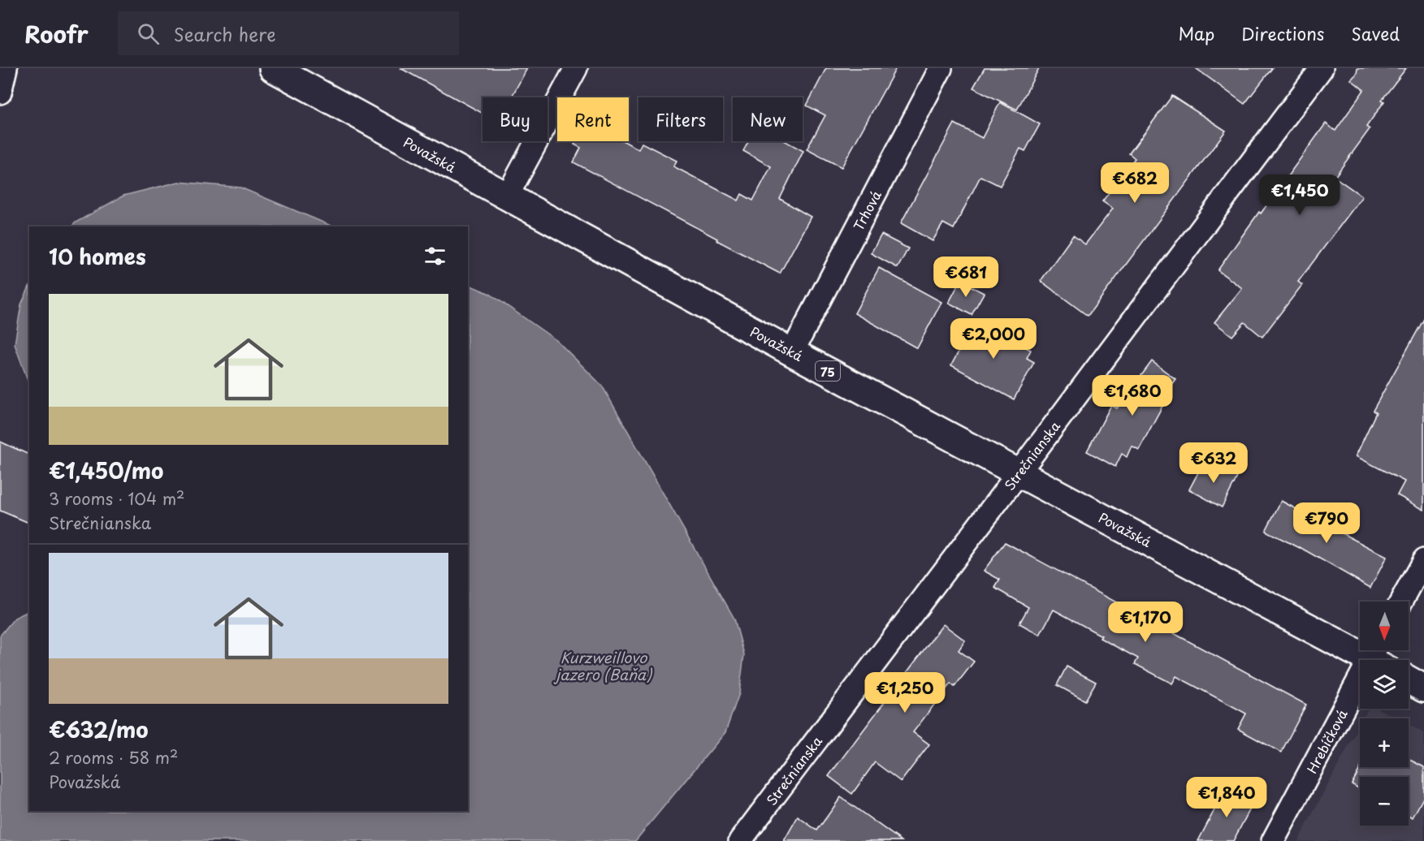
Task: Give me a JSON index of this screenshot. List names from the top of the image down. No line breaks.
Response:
{"streets":{"main road":["Považská","75"],"street":["Trhová","Strečnianska","Hrebíčková"]},"crossings":[["Považská","Trhová"],["Považská","Strečnianska"],["Považská","Hrebíčková"]],"water":["Kurzweillovo jazero (Baňa)"],"north":"bottom","page":{"header":"Roofr","search":"Search here","nav":["Map","Directions","Saved"],"chip":["Buy","Rent","Filters","New"],"price":["€682","€1,450","€681","€2,000","€1,680","€632","€790","€1,170","€1,250","€1,840"],"heading":"10 homes","list":[{"name":"€1,450/mo","note":"3 rooms · 104 m² · Strečnianska"},{"name":"€632/mo","note":"2 rooms · 58 m² · Považská"}],"map_buttons":["+","−"]}}
